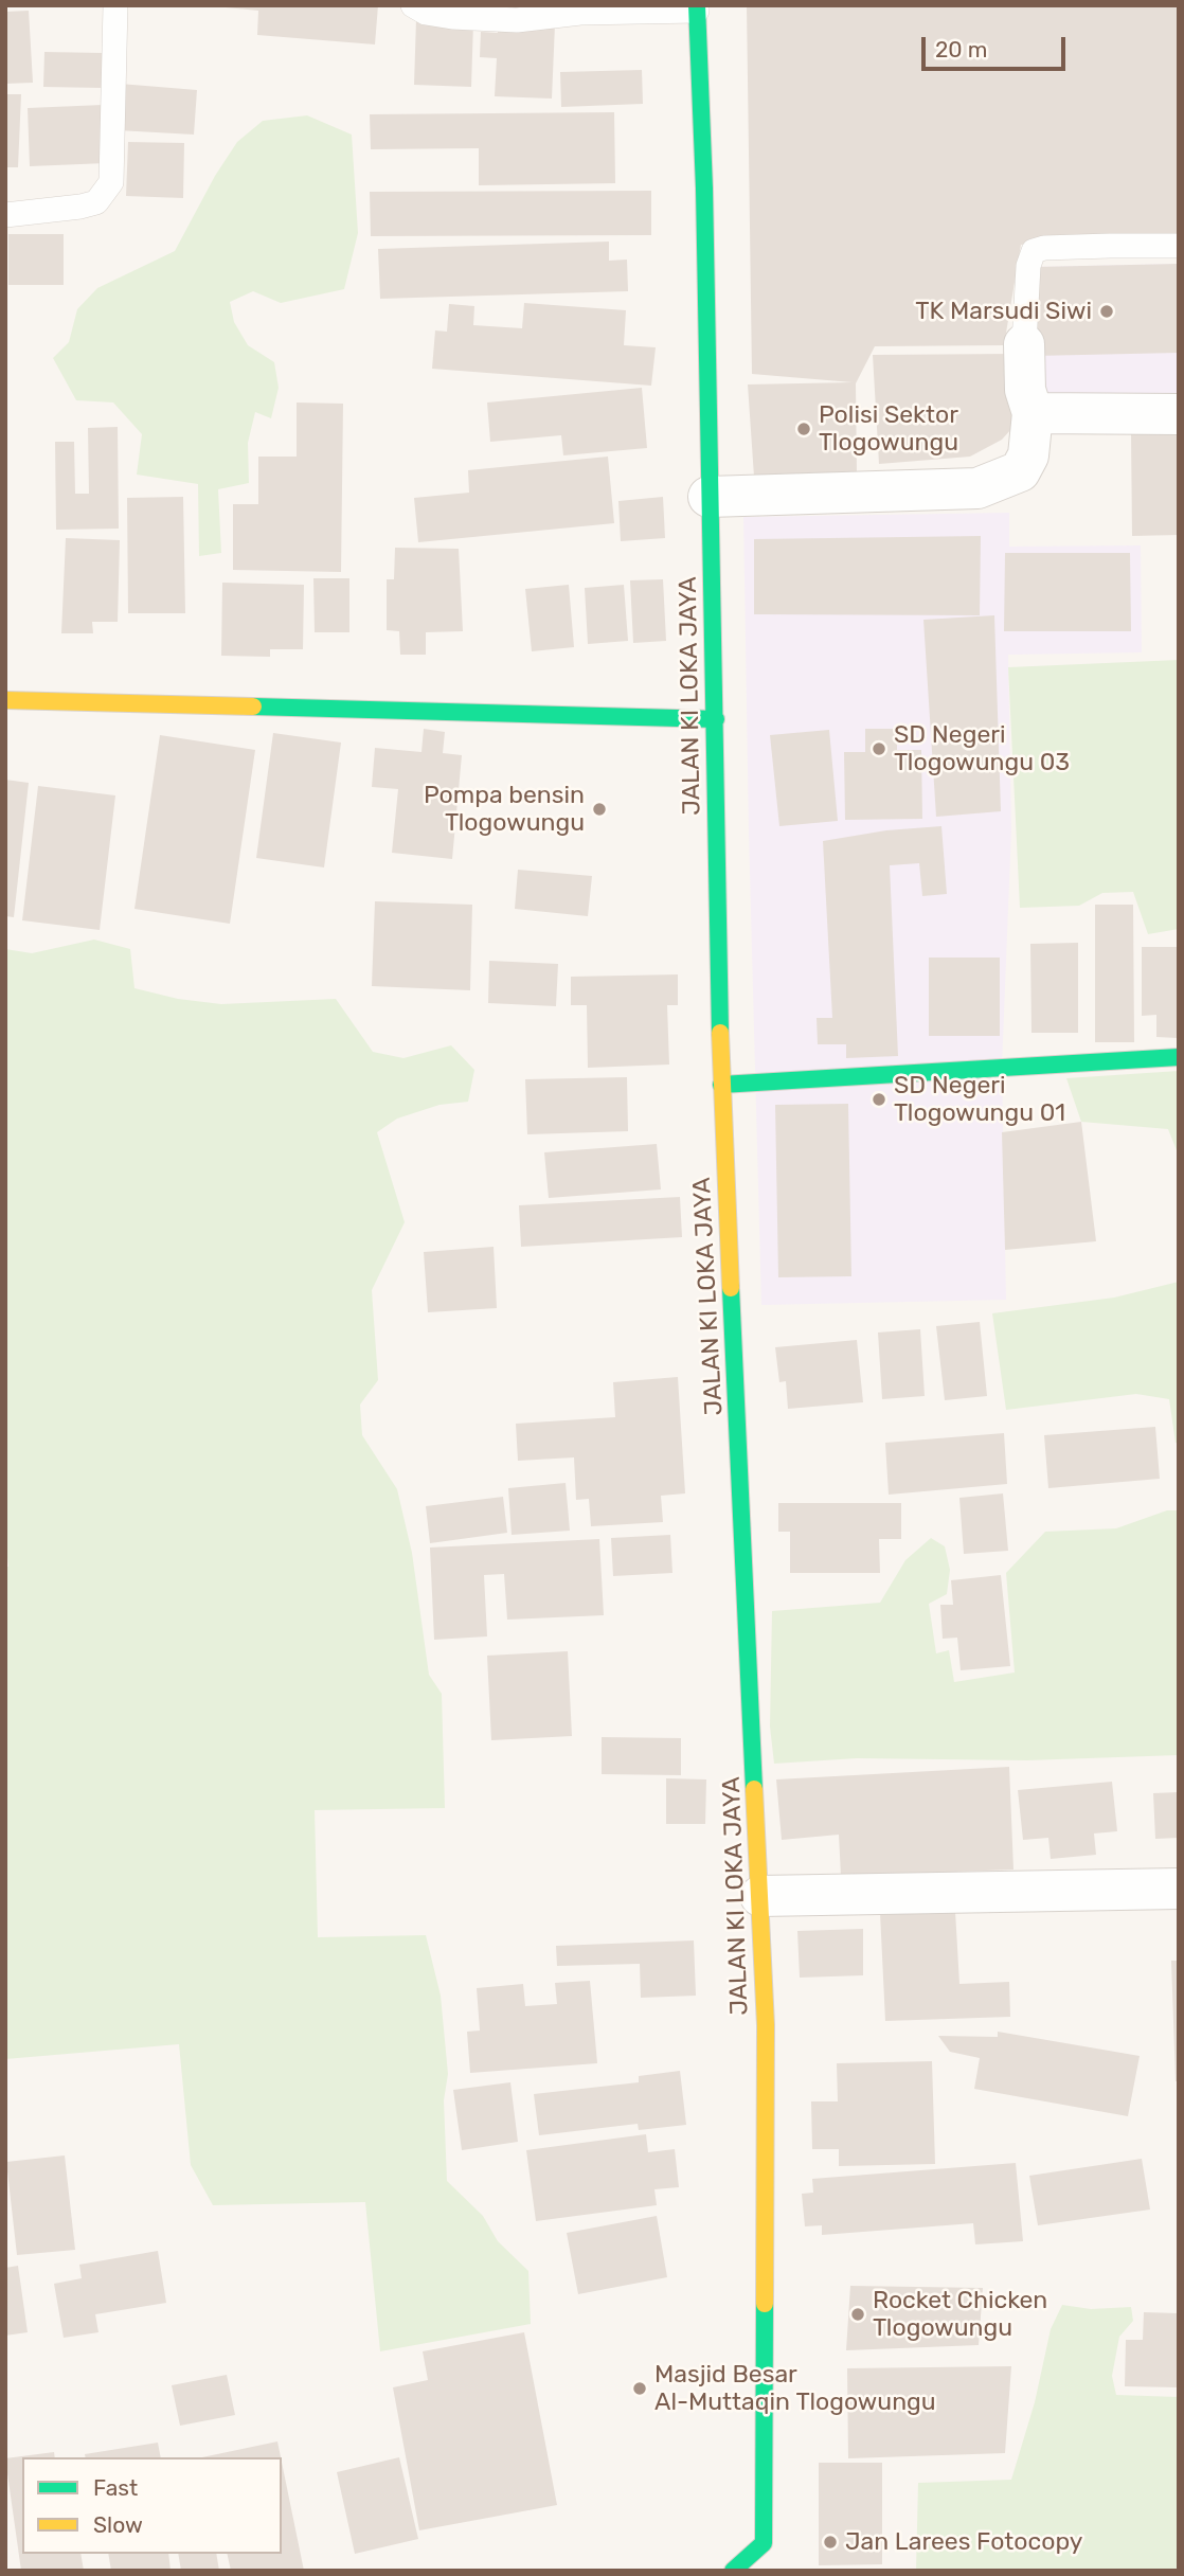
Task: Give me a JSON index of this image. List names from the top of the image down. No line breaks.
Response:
{"streets":{"main road":["JALAN KI LOKA JAYA"]},"places":["TK Marsudi Siwi","Polisi Sektor Tlogowungu","SD Negeri Tlogowungu 03","Pompa bensin Tlogowungu","SD Negeri Tlogowungu 01","Rocket Chicken Tlogowungu","Masjid Besar Al-Muttaqin Tlogowungu","Jan Larees Fotocopy"],"legend":["Fast","Slow"],"scale_bar":"20 m"}
